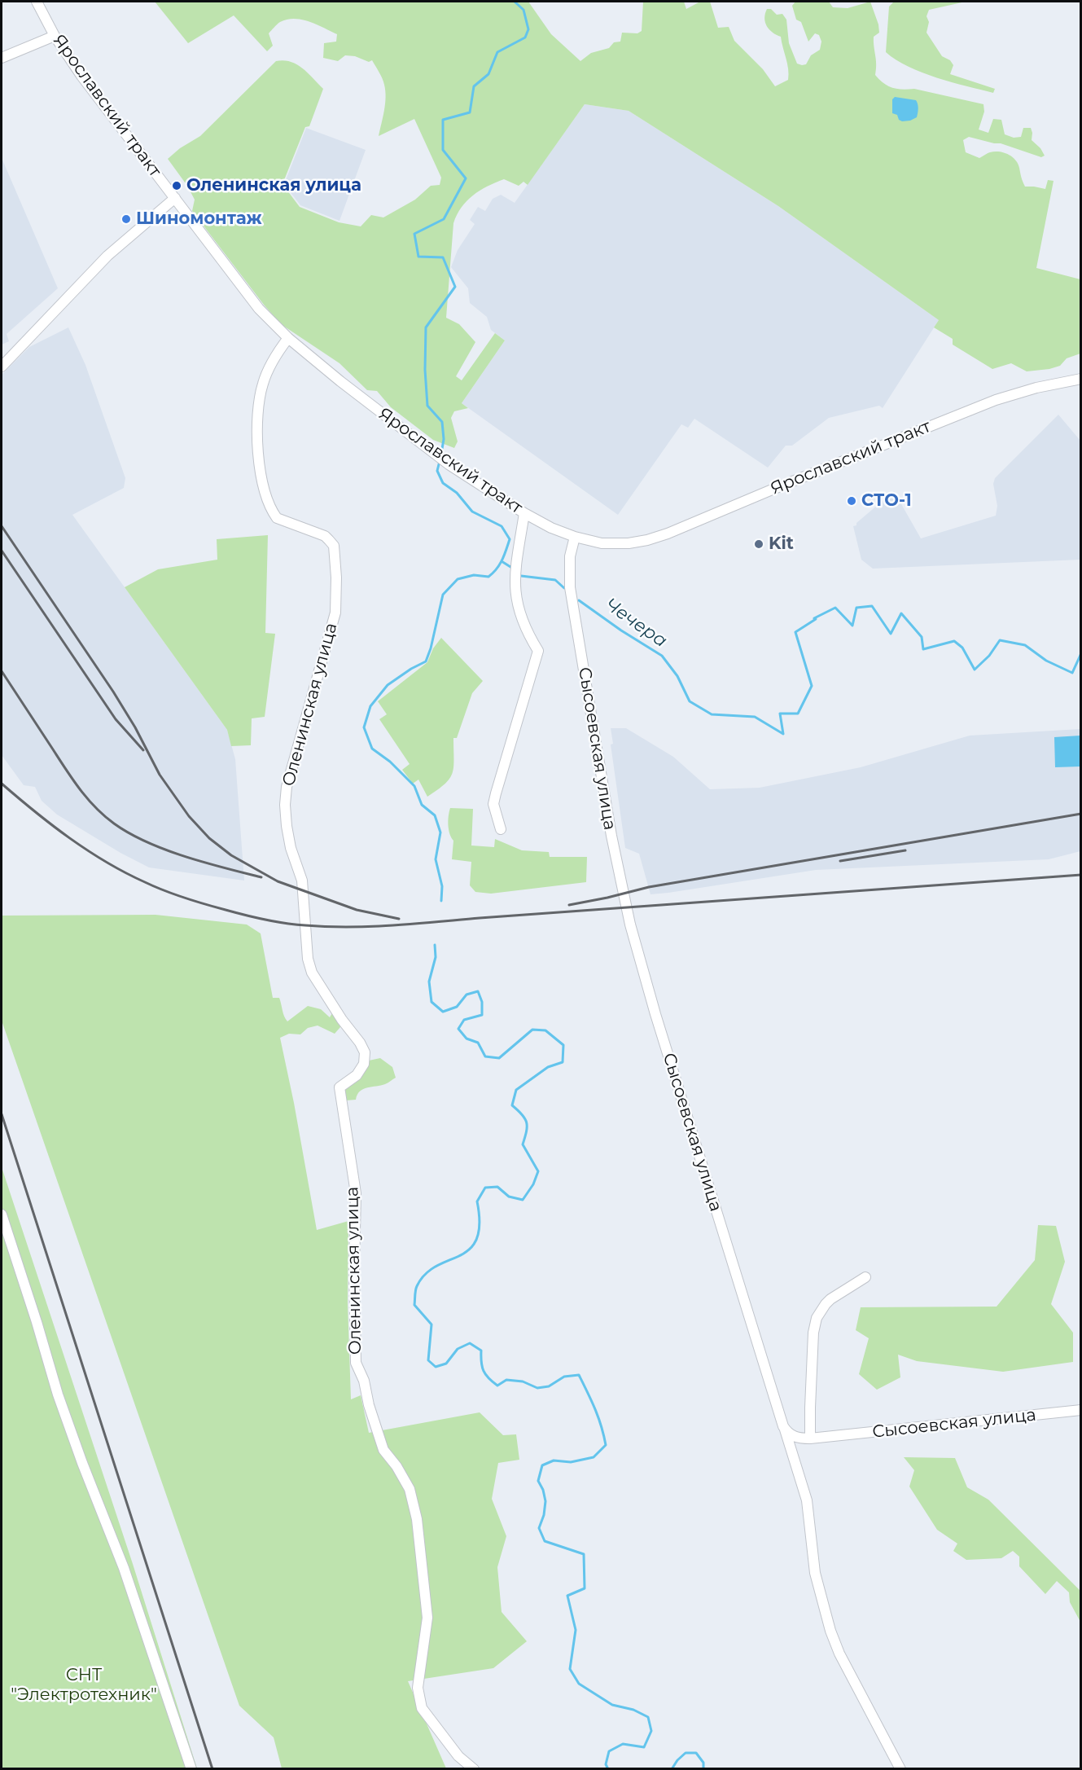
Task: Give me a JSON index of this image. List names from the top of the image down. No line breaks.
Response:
{"streets":{"street":["Ярославский тракт","Оленинская улица","Сысоевская улица"]},"crossings":[["Ярославский тракт","Оленинская улица"],["Ярославский тракт","Сысоевская улица"]],"water":["Чечера"],"parks":["СНТ \"Электротехник\""],"places":["Оленинская улица","Шиномонтаж","СТО-1","Kit"]}
